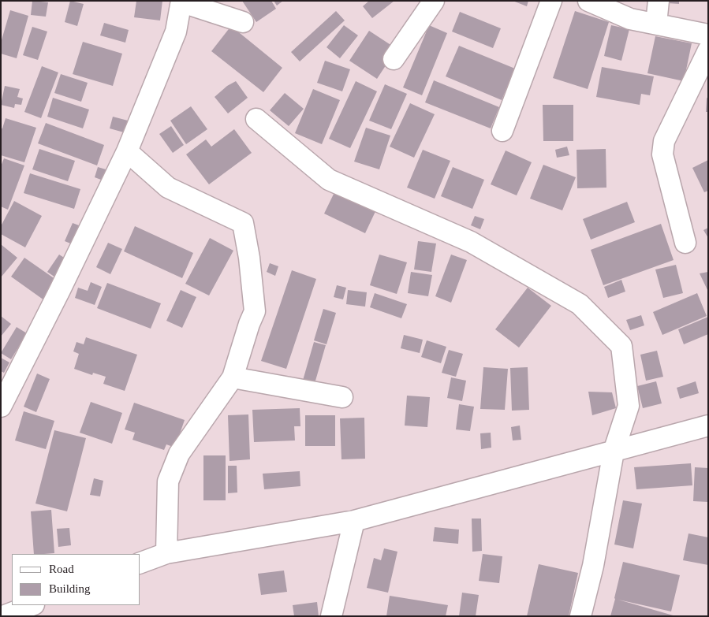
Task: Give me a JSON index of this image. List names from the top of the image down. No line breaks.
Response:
{"legend":["Road","Building"]}
